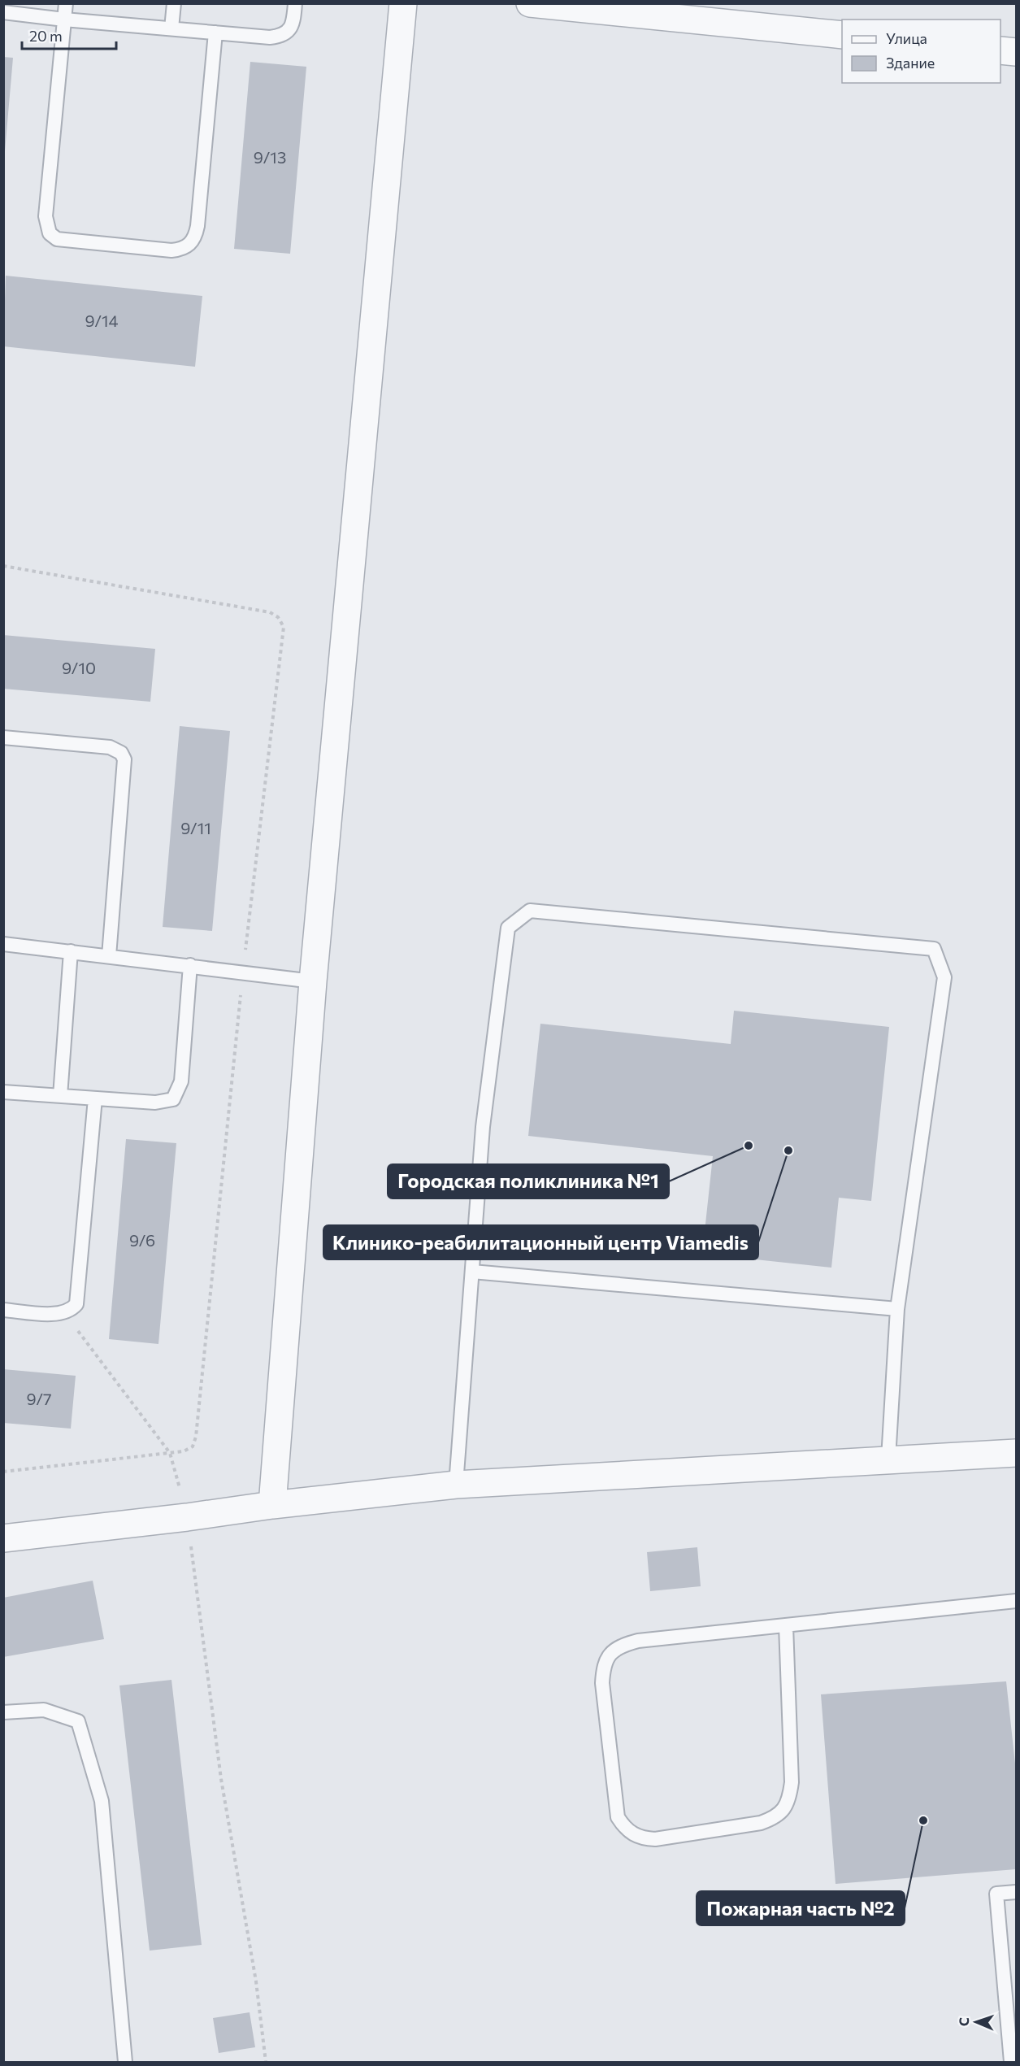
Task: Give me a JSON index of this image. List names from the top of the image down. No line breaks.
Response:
{"places":["Городская поликлиника №1","Клинико-реабилитационный центр Viamedis","Пожарная часть №2"],"house_numbers":["9/13","9/14","9/10","9/11","9/6","9/7"],"legend":["Улица","Здание"],"scale_bar":"20 m","north":"left"}
